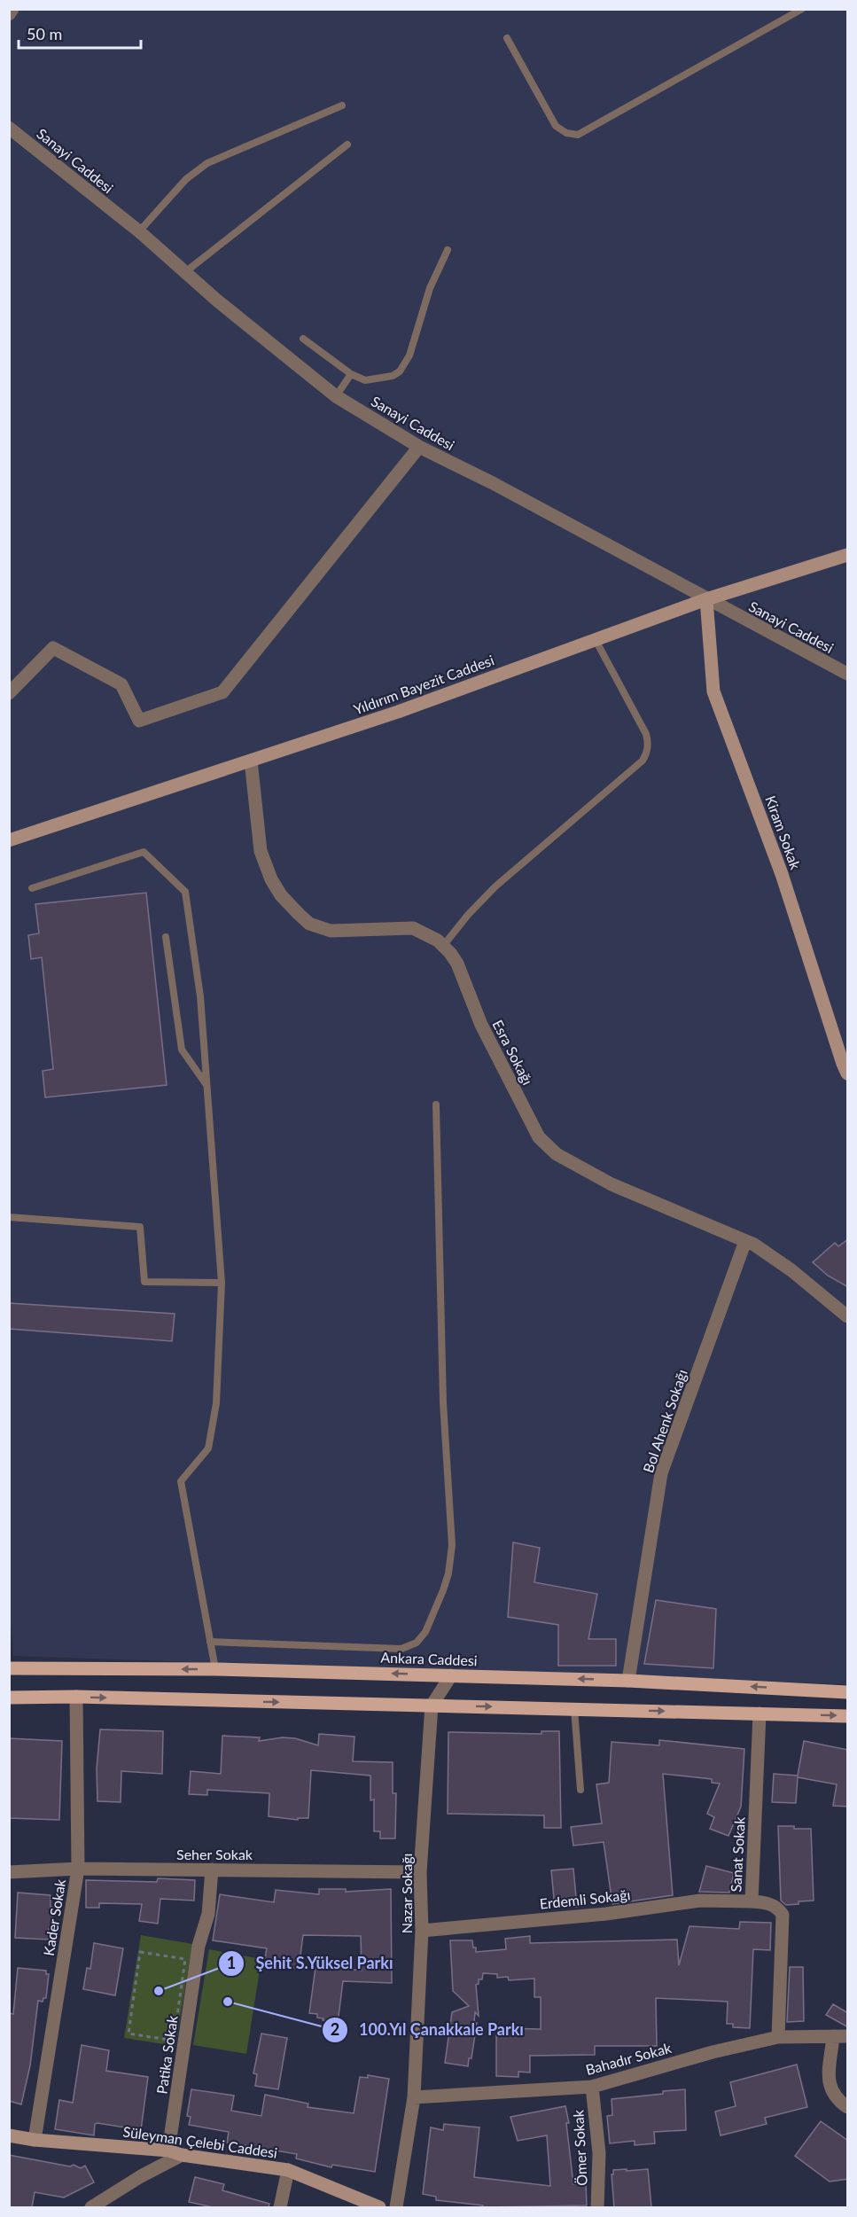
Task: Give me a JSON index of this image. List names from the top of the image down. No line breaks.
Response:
{"streets":{"main road":["Ankara Caddesi"],"street":["Sanayi Caddesi","Yıldırım Bayezit Caddesi","Kiram Sokak","Esra Sokağı","Bol Ahenk Sokağı","Seher Sokak","Sanat Sokak","Nazar Sokağı","Erdemli Sokağı","Kader Sokak","Patika Sokak","Bahadır Sokak","Süleyman Çelebi Caddesi","Ömer Sokak"]},"crossings":[["Sanayi Caddesi","Yıldırım Bayezit Caddesi"],["Sanayi Caddesi","Kiram Sokak"],["Yıldırım Bayezit Caddesi","Kiram Sokak"],["Yıldırım Bayezit Caddesi","Esra Sokağı"],["Esra Sokağı","Bol Ahenk Sokağı"],["Bol Ahenk Sokağı","Ankara Caddesi"],["Seher Sokak","Nazar Sokağı"],["Seher Sokak","Kader Sokak"],["Seher Sokak","Patika Sokak"],["Sanat Sokak","Erdemli Sokağı"],["Sanat Sokak","Bahadır Sokak"],["Nazar Sokağı","Erdemli Sokağı"],["Nazar Sokağı","Bahadır Sokak"],["Kader Sokak","Süleyman Çelebi Caddesi"],["Patika Sokak","Süleyman Çelebi Caddesi"],["Bahadır Sokak","Ömer Sokak"]],"places":["Şehit S.Yüksel Parkı","100.Yıl Çanakkale Parkı"],"scale_bar":"50 m"}
